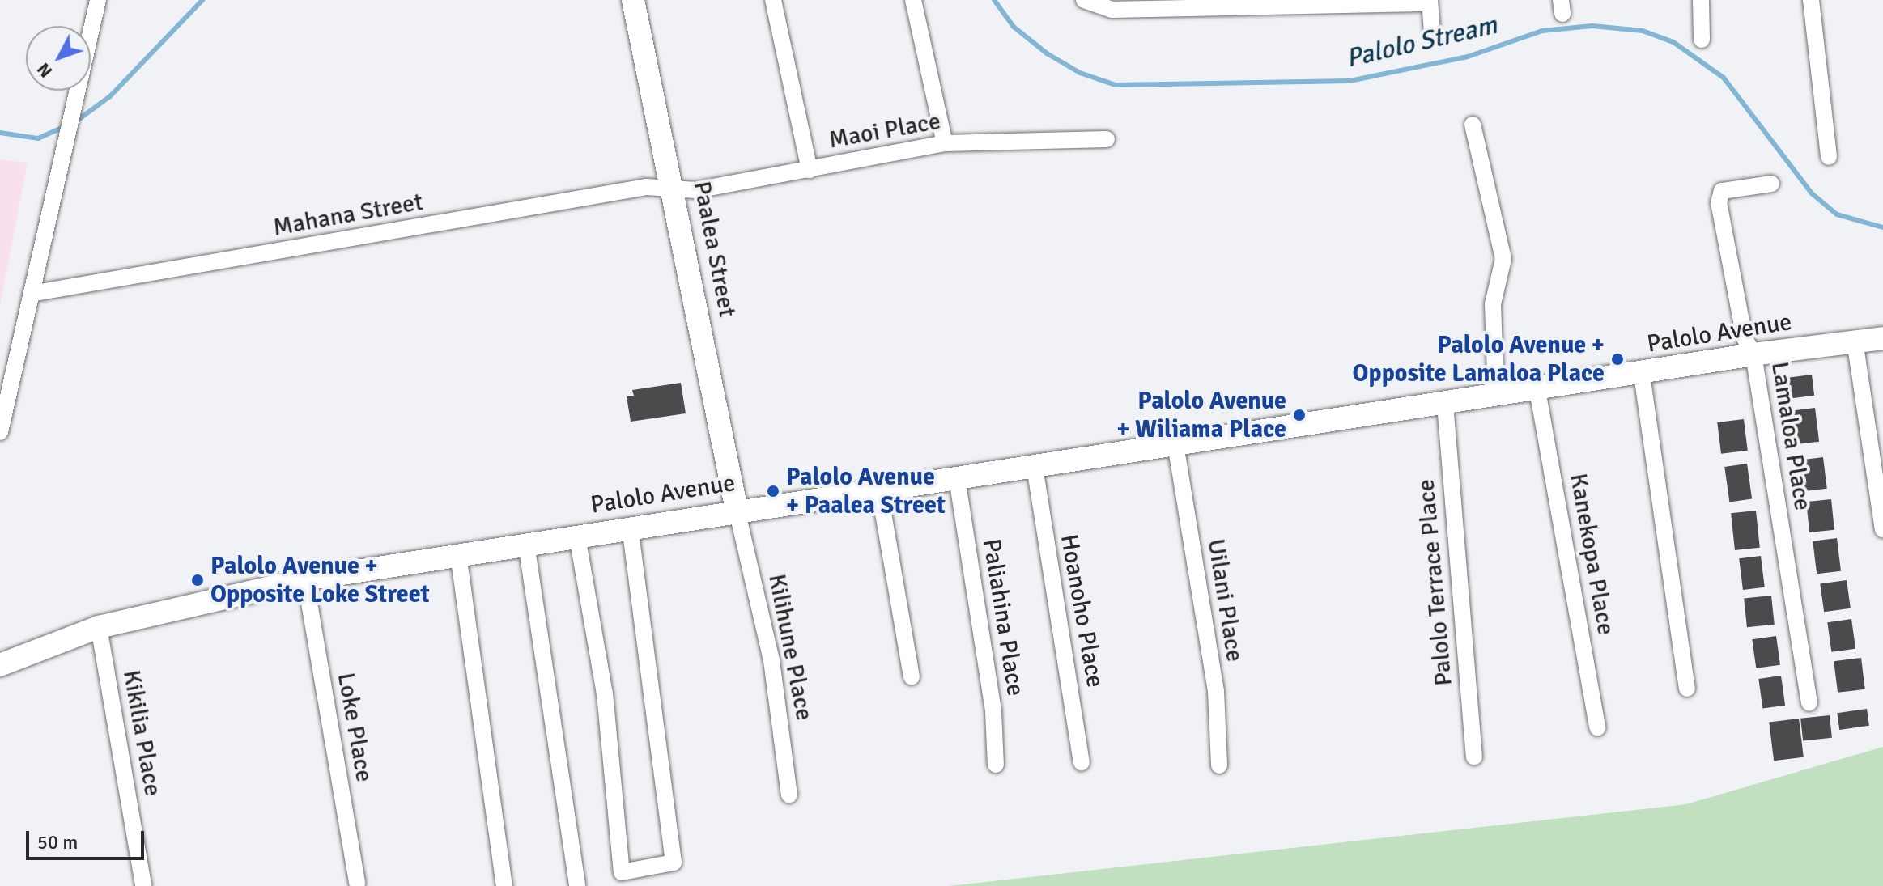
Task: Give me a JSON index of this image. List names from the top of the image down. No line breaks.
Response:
{"streets":{"street":["Maoi Place","Mahana Street","Paalea Street","Palolo Avenue","Lamaloa Place","Kanekopa Place","Palolo Terrace Place","Uilani Place","Hoanoho Place","Paliahina Place","Kilihune Place","Loke Place","Kikilia Place"]},"crossings":[["Maoi Place","Mahana Street"],["Maoi Place","Paalea Street"],["Mahana Street","Paalea Street"],["Paalea Street","Palolo Avenue"],["Paalea Street","Kilihune Place"],["Palolo Avenue","Lamaloa Place"],["Palolo Avenue","Kanekopa Place"],["Palolo Avenue","Palolo Terrace Place"],["Palolo Avenue","Uilani Place"],["Palolo Avenue","Hoanoho Place"],["Palolo Avenue","Paliahina Place"],["Palolo Avenue","Kilihune Place"],["Palolo Avenue","Loke Place"],["Palolo Avenue","Kikilia Place"]],"water":["Palolo Stream"],"places":["Palolo Avenue + Opposite Lamaloa Place","Palolo Avenue + Wiliama Place","Palolo Avenue + Paalea Street","Palolo Avenue + Opposite Loke Street"],"scale_bar":"50 m","north":"bottom left"}
